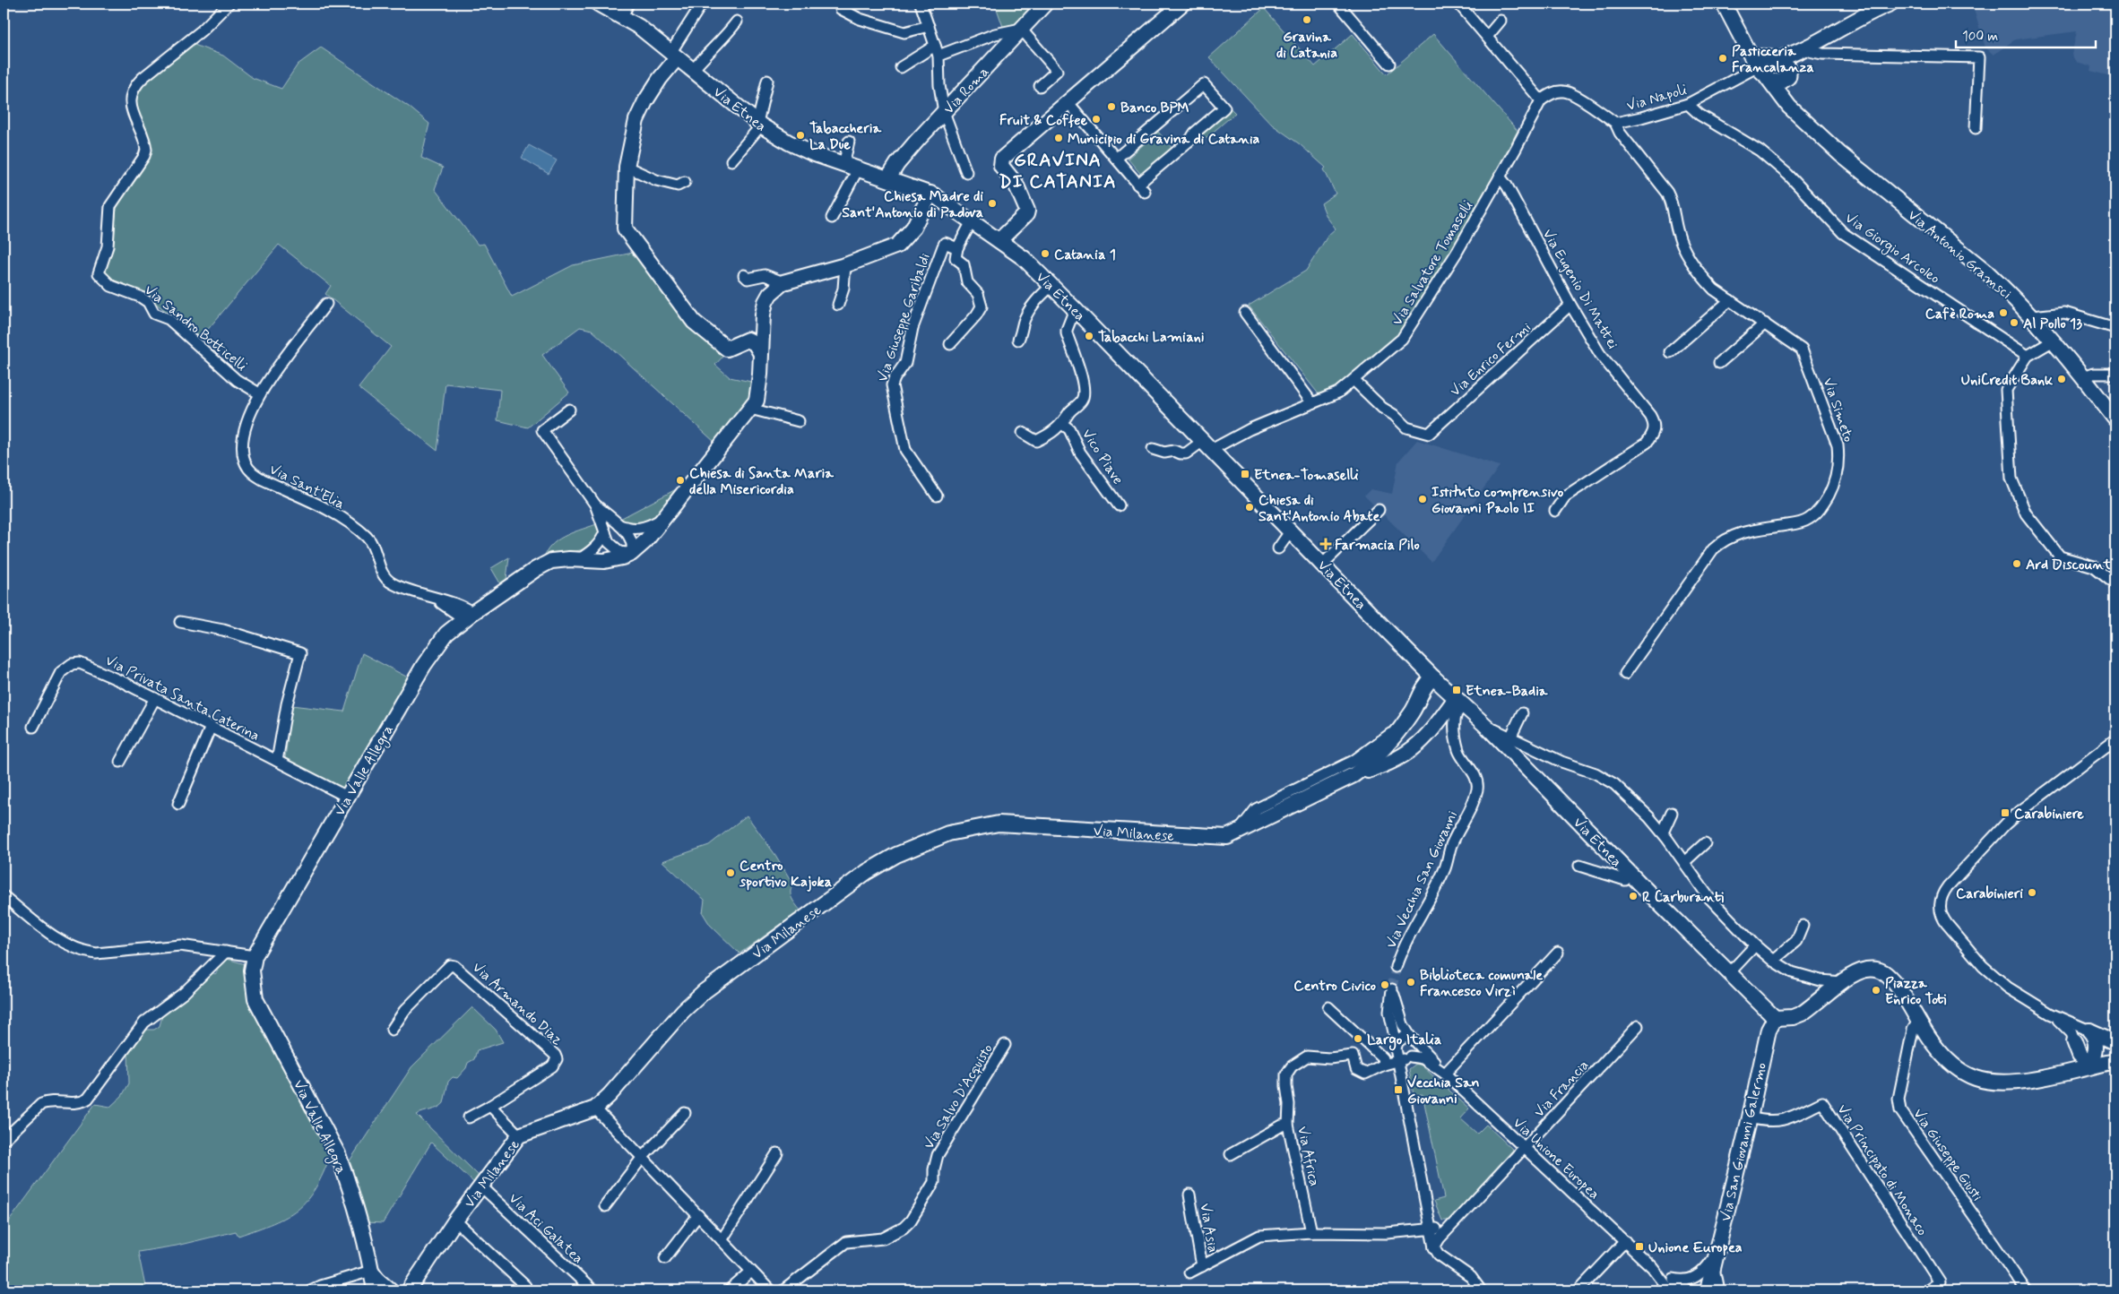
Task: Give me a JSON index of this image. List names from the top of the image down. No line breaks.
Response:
{"streets":{"main road":["Via Roma","Via Etnea","Via Antonio Gramsci","Via Valle Allegra","Via Milanese","Via San Giovanni Galermo"],"street":["Via Napoli","Via Giorgio Arcoleo","Via Salvatore Tomaselli","Via Eugenio Di Mattei","Via Giuseppe Garibaldi","Via Sandro Botticelli","Via Enrico Fermi","Via Simeto","Vico Piave","Via Sant'Elia","Via Privata Santa Caterina","Via Vecchia San Giovanni","Via Armando Diaz","Via Francia","Via Salvo D'Acquisto","Via Giuseppe Giusti","Via Africa","Via Unione Europea","Via Principato di Monaco","Via Aci Galatea","Via Asia"]},"crossings":[["Via Roma","Via Etnea"],["Via Napoli","Via Giorgio Arcoleo"],["Via Napoli","Via Salvatore Tomaselli"],["Via Napoli","Via Simeto"],["Via Etnea","Via Salvatore Tomaselli"],["Via Etnea","Via Milanese"],["Via Etnea","Via Vecchia San Giovanni"],["Via Etnea","Via San Giovanni Galermo"],["Via Salvatore Tomaselli","Via Eugenio Di Mattei"],["Via Salvatore Tomaselli","Via Enrico Fermi"],["Via Eugenio Di Mattei","Via Enrico Fermi"],["Via Sandro Botticelli","Via Sant'Elia"],["Via Sant'Elia","Via Valle Allegra"],["Via Privata Santa Caterina","Via Valle Allegra"],["Via Milanese","Via Aci Galatea"],["Via Francia","Via Unione Europea"],["Via San Giovanni Galermo","Via Principato di Monaco"]],"districts":["GRAVINA DI CATANIA"],"places":{"other":["Gravina di Catania","Pasticceria Francalanza","Banco BPM","Fruit & Coffee","Tabaccheria La Due","Municipio di Gravina di Catania","Chiesa Madre di Sant'Antonio di Padova","Catania 1","Cafè Roma","Al Pollo 13","Tabacchi Lamiani","UniCredit Bank","Chiesa di Santa Maria della Misericordia","Istituto comprensivo Giovanni Paolo II","Chiesa di Sant'Antonio Abate","Ard Discount","Centro sportivo Kajoka","Carabinieri","R Carburanti","Biblioteca comunale Francesco Virzì","Centro Civico","Piazza Enrico Toti","Largo Italia"],"transit":["Etnea-Tomaselli","Etnea-Badia","Carabiniere","Vecchia San Giovanni","Unione Europea"],"health":["Farmacia Pilo"]},"scale_bar":"100 m"}
